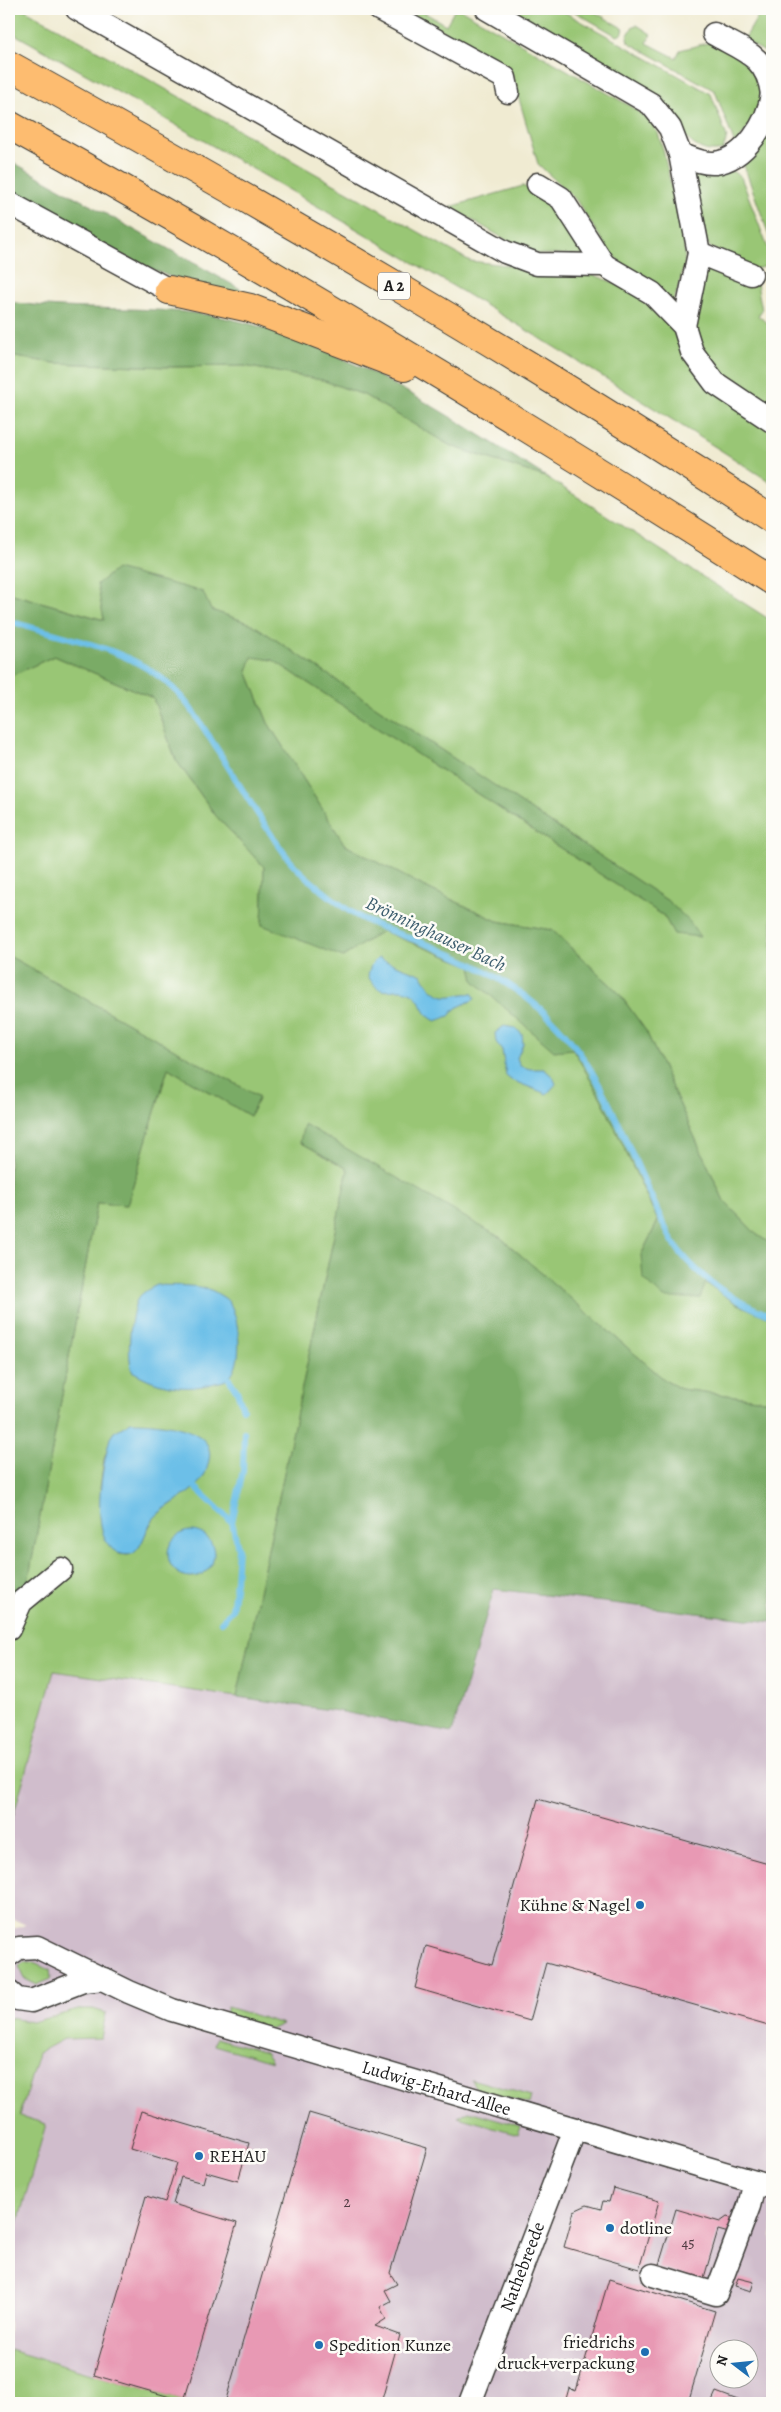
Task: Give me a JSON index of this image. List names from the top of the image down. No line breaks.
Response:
{"streets":{"highway":["A 2"],"street":["Ludwig-Erhard-Allee","Nathebreede"]},"crossings":[["Ludwig-Erhard-Allee","Nathebreede"]],"water":["Brönninghauser Bach"],"places":["Kühne & Nagel","REHAU","dotline","Spedition Kunze","friedrichs druck+verpackung"],"house_numbers":["2","45"],"north":"left"}
